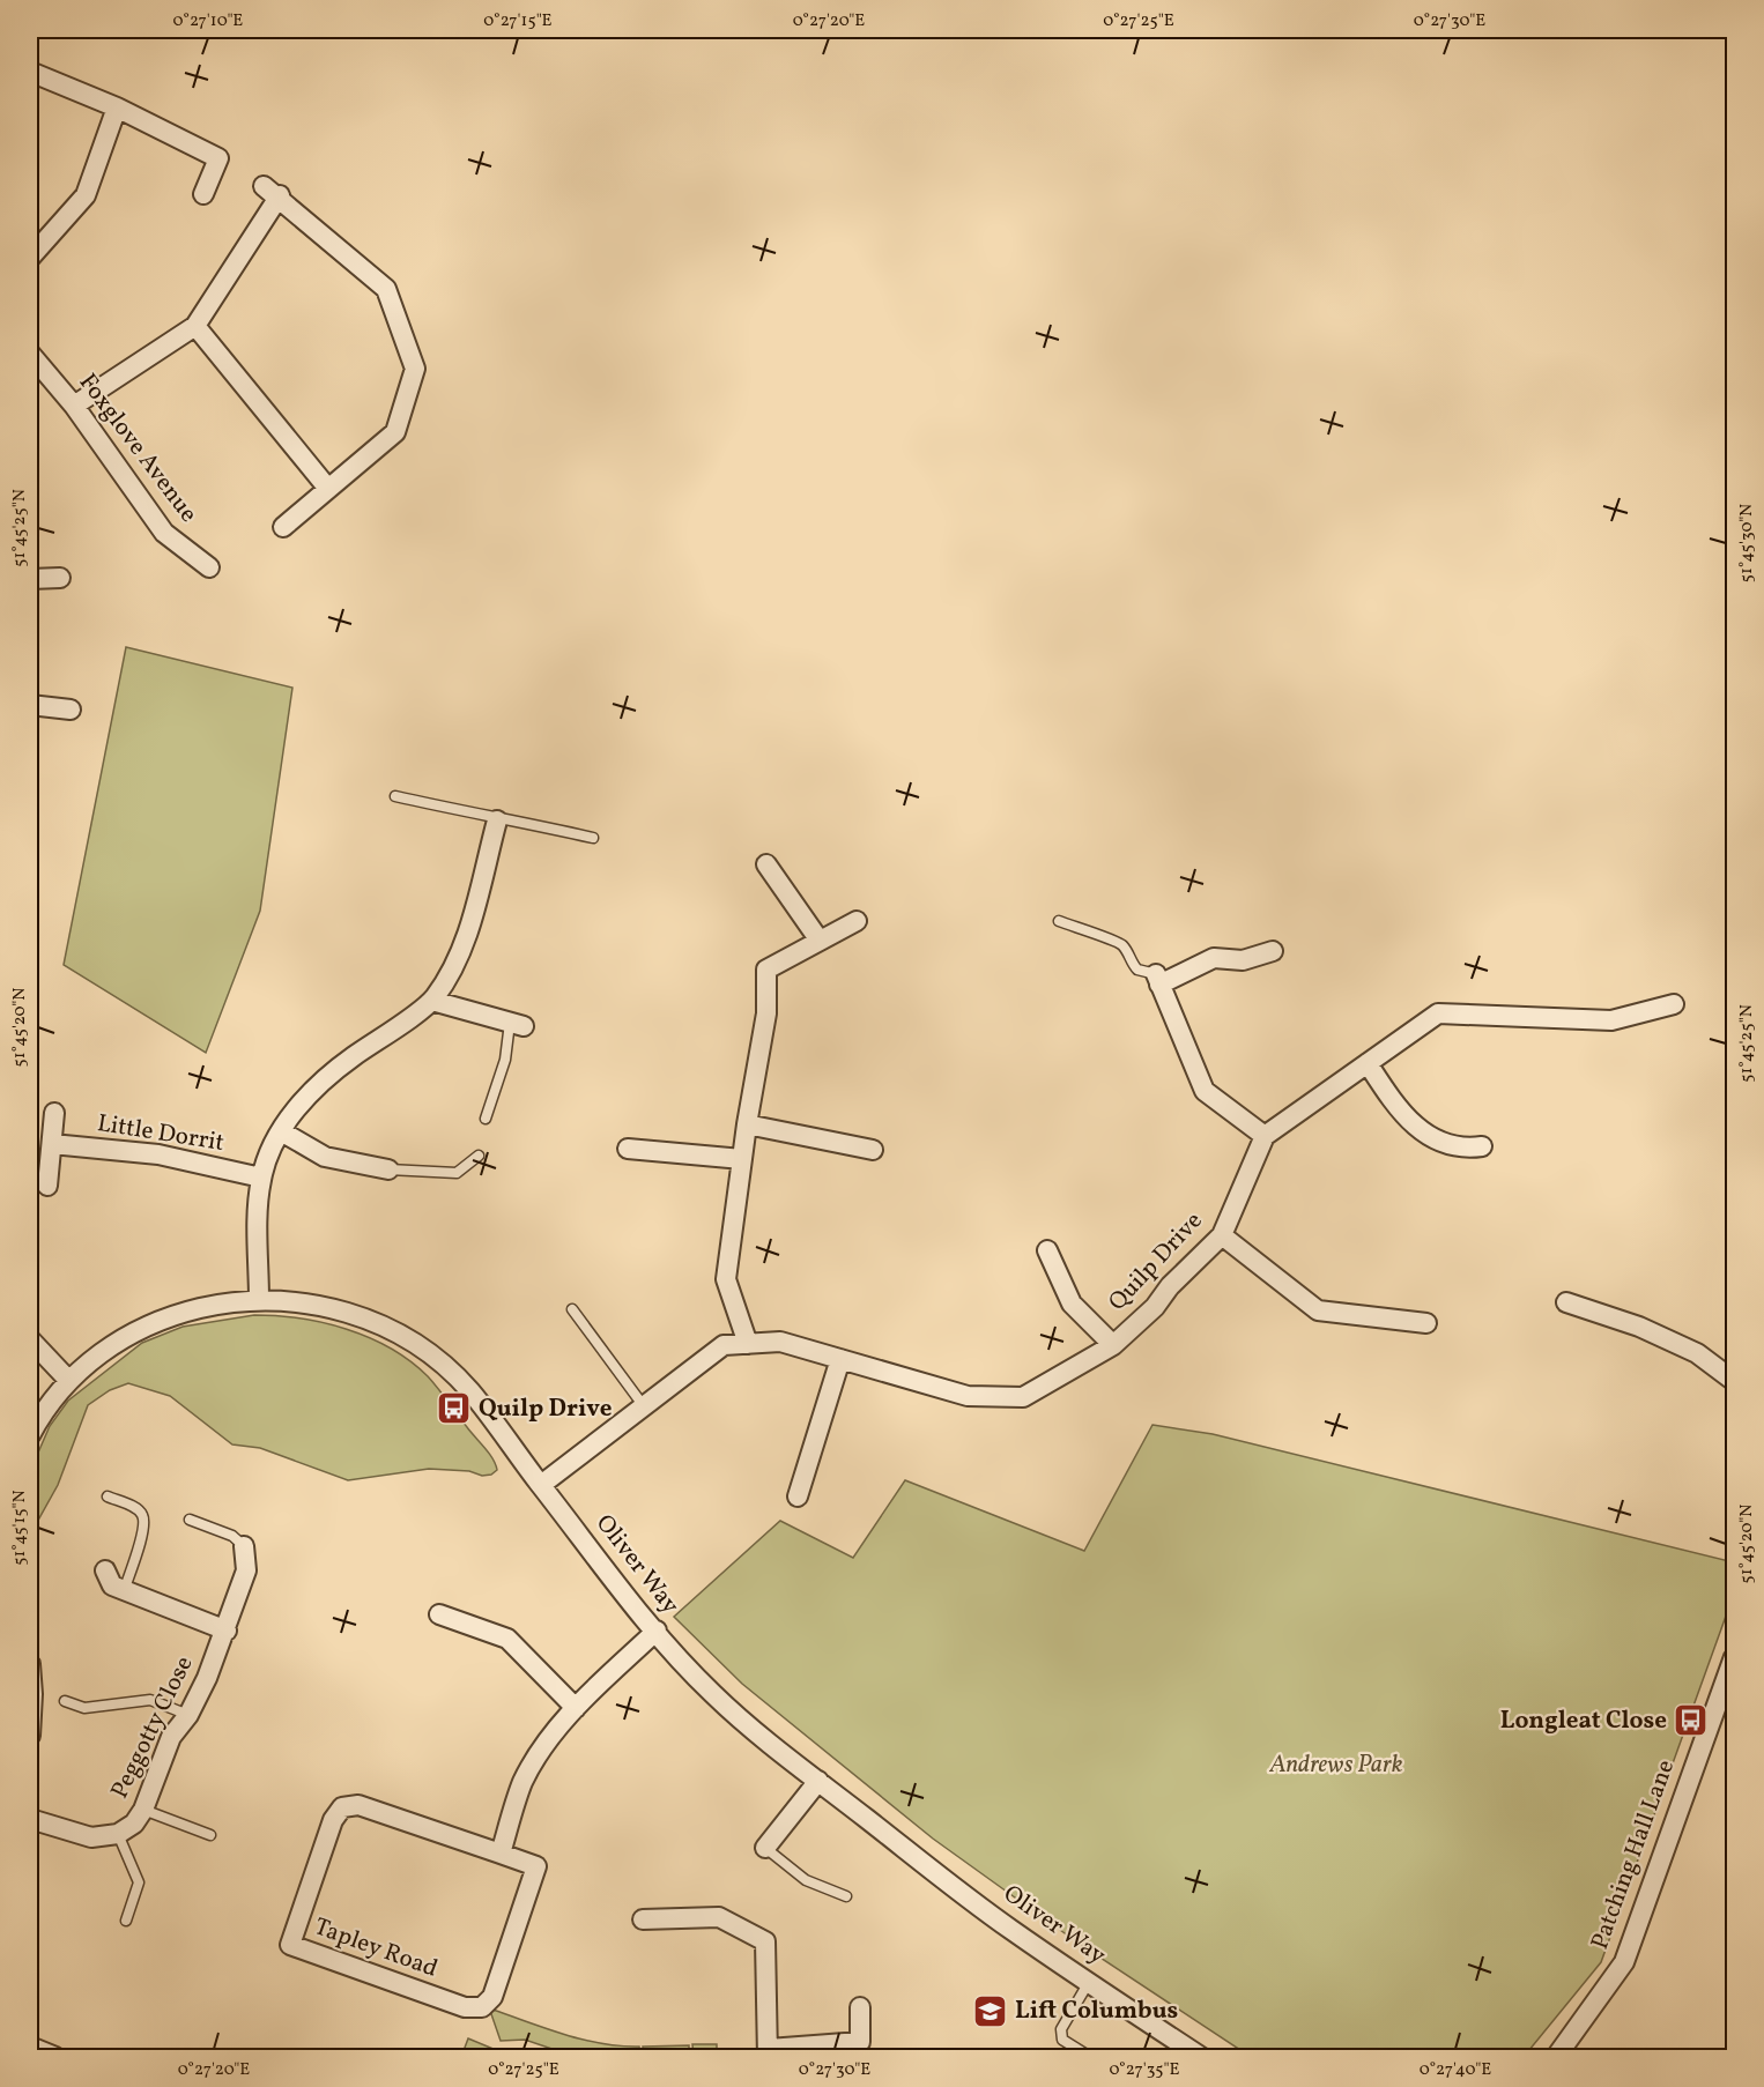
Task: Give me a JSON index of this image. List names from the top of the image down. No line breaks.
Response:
{"streets":{"street":["Foxglove Avenue","Little Dorrit","Quilp Drive","Oliver Way","Peggotty Close","Patching Hall Lane","Tapley Road"]},"crossings":[["Quilp Drive","Oliver Way"]],"parks":["Andrews Park"],"places":{"bus stop":["Quilp Drive","Longleat Close"],"school or university":["Lift Columbus"]},"coordinates":["0°27'10\"E","0°27'15\"E","0°27'20\"E","0°27'25\"E","0°27'30\"E","51°45'25\"N","51°45'30\"N","51°45'20\"N","51°45'15\"N","0°27'35\"E","0°27'40\"E"]}
